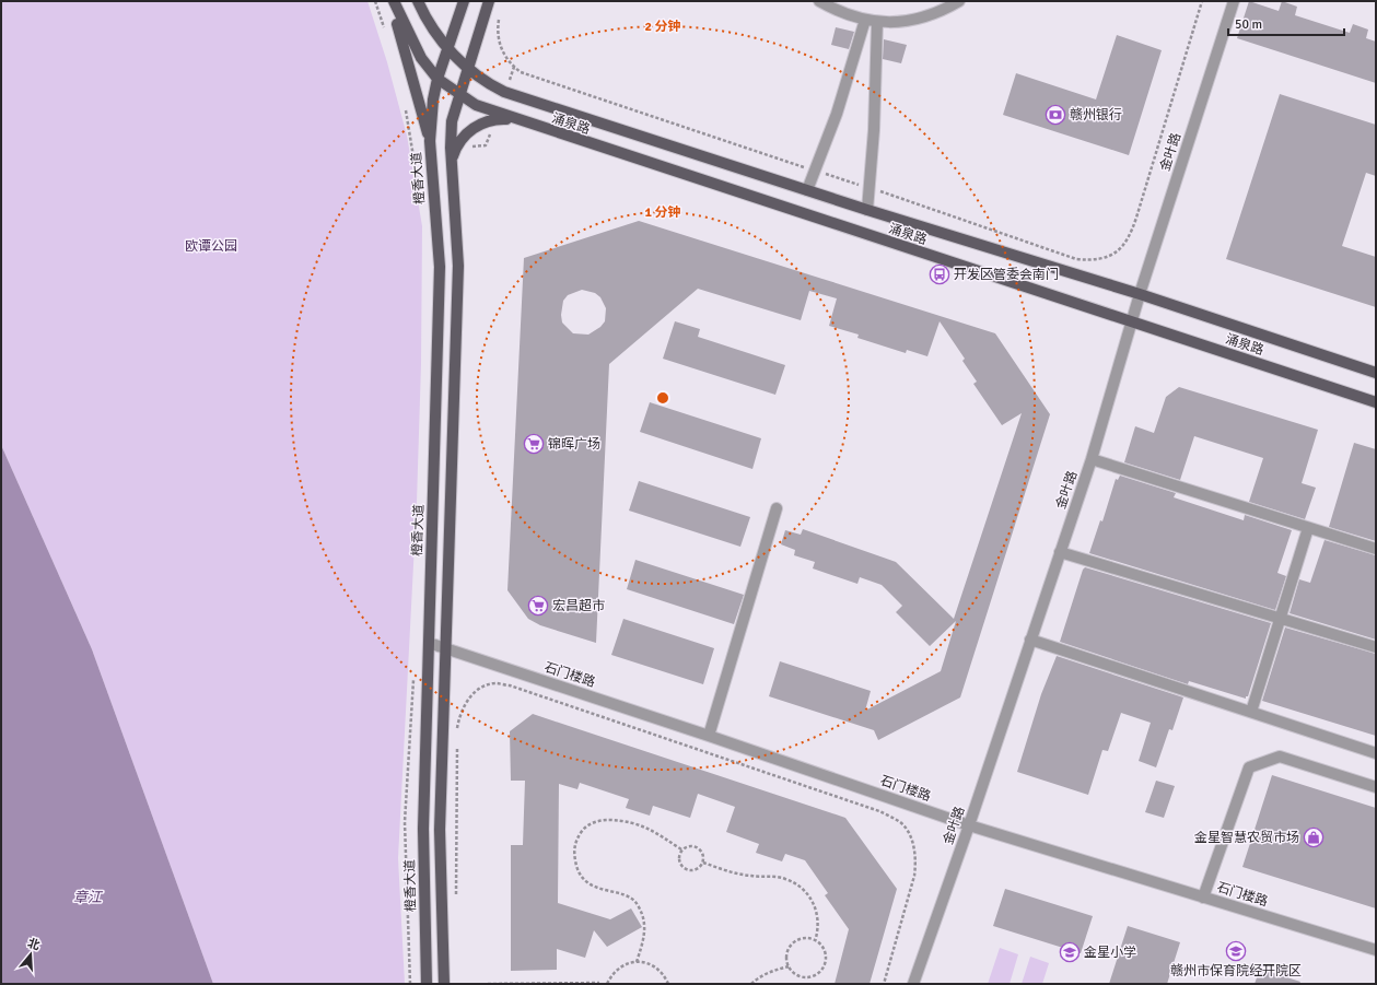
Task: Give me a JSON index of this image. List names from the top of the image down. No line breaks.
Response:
{"streets":{"main road":["涌泉路","橙香大道"],"street":["金叶路","石门楼路"]},"crossings":[["涌泉路","金叶路"],["涌泉路","橙香大道"],["金叶路","石门楼路"],["橙香大道","石门楼路"]],"water":["章江"],"parks":["欧谭公园"],"places":{"bank":["赣州银行"],"bus stop":["开发区管委会南门"],"supermarket":["锦晖广场","宏昌超市"],"shop":["金星智慧农贸市场"],"school or university":["赣州市保育院经开院区","金星小学"]},"scale_bar":"50 m","north":"top","rings":["2 分钟","1 分钟"]}
